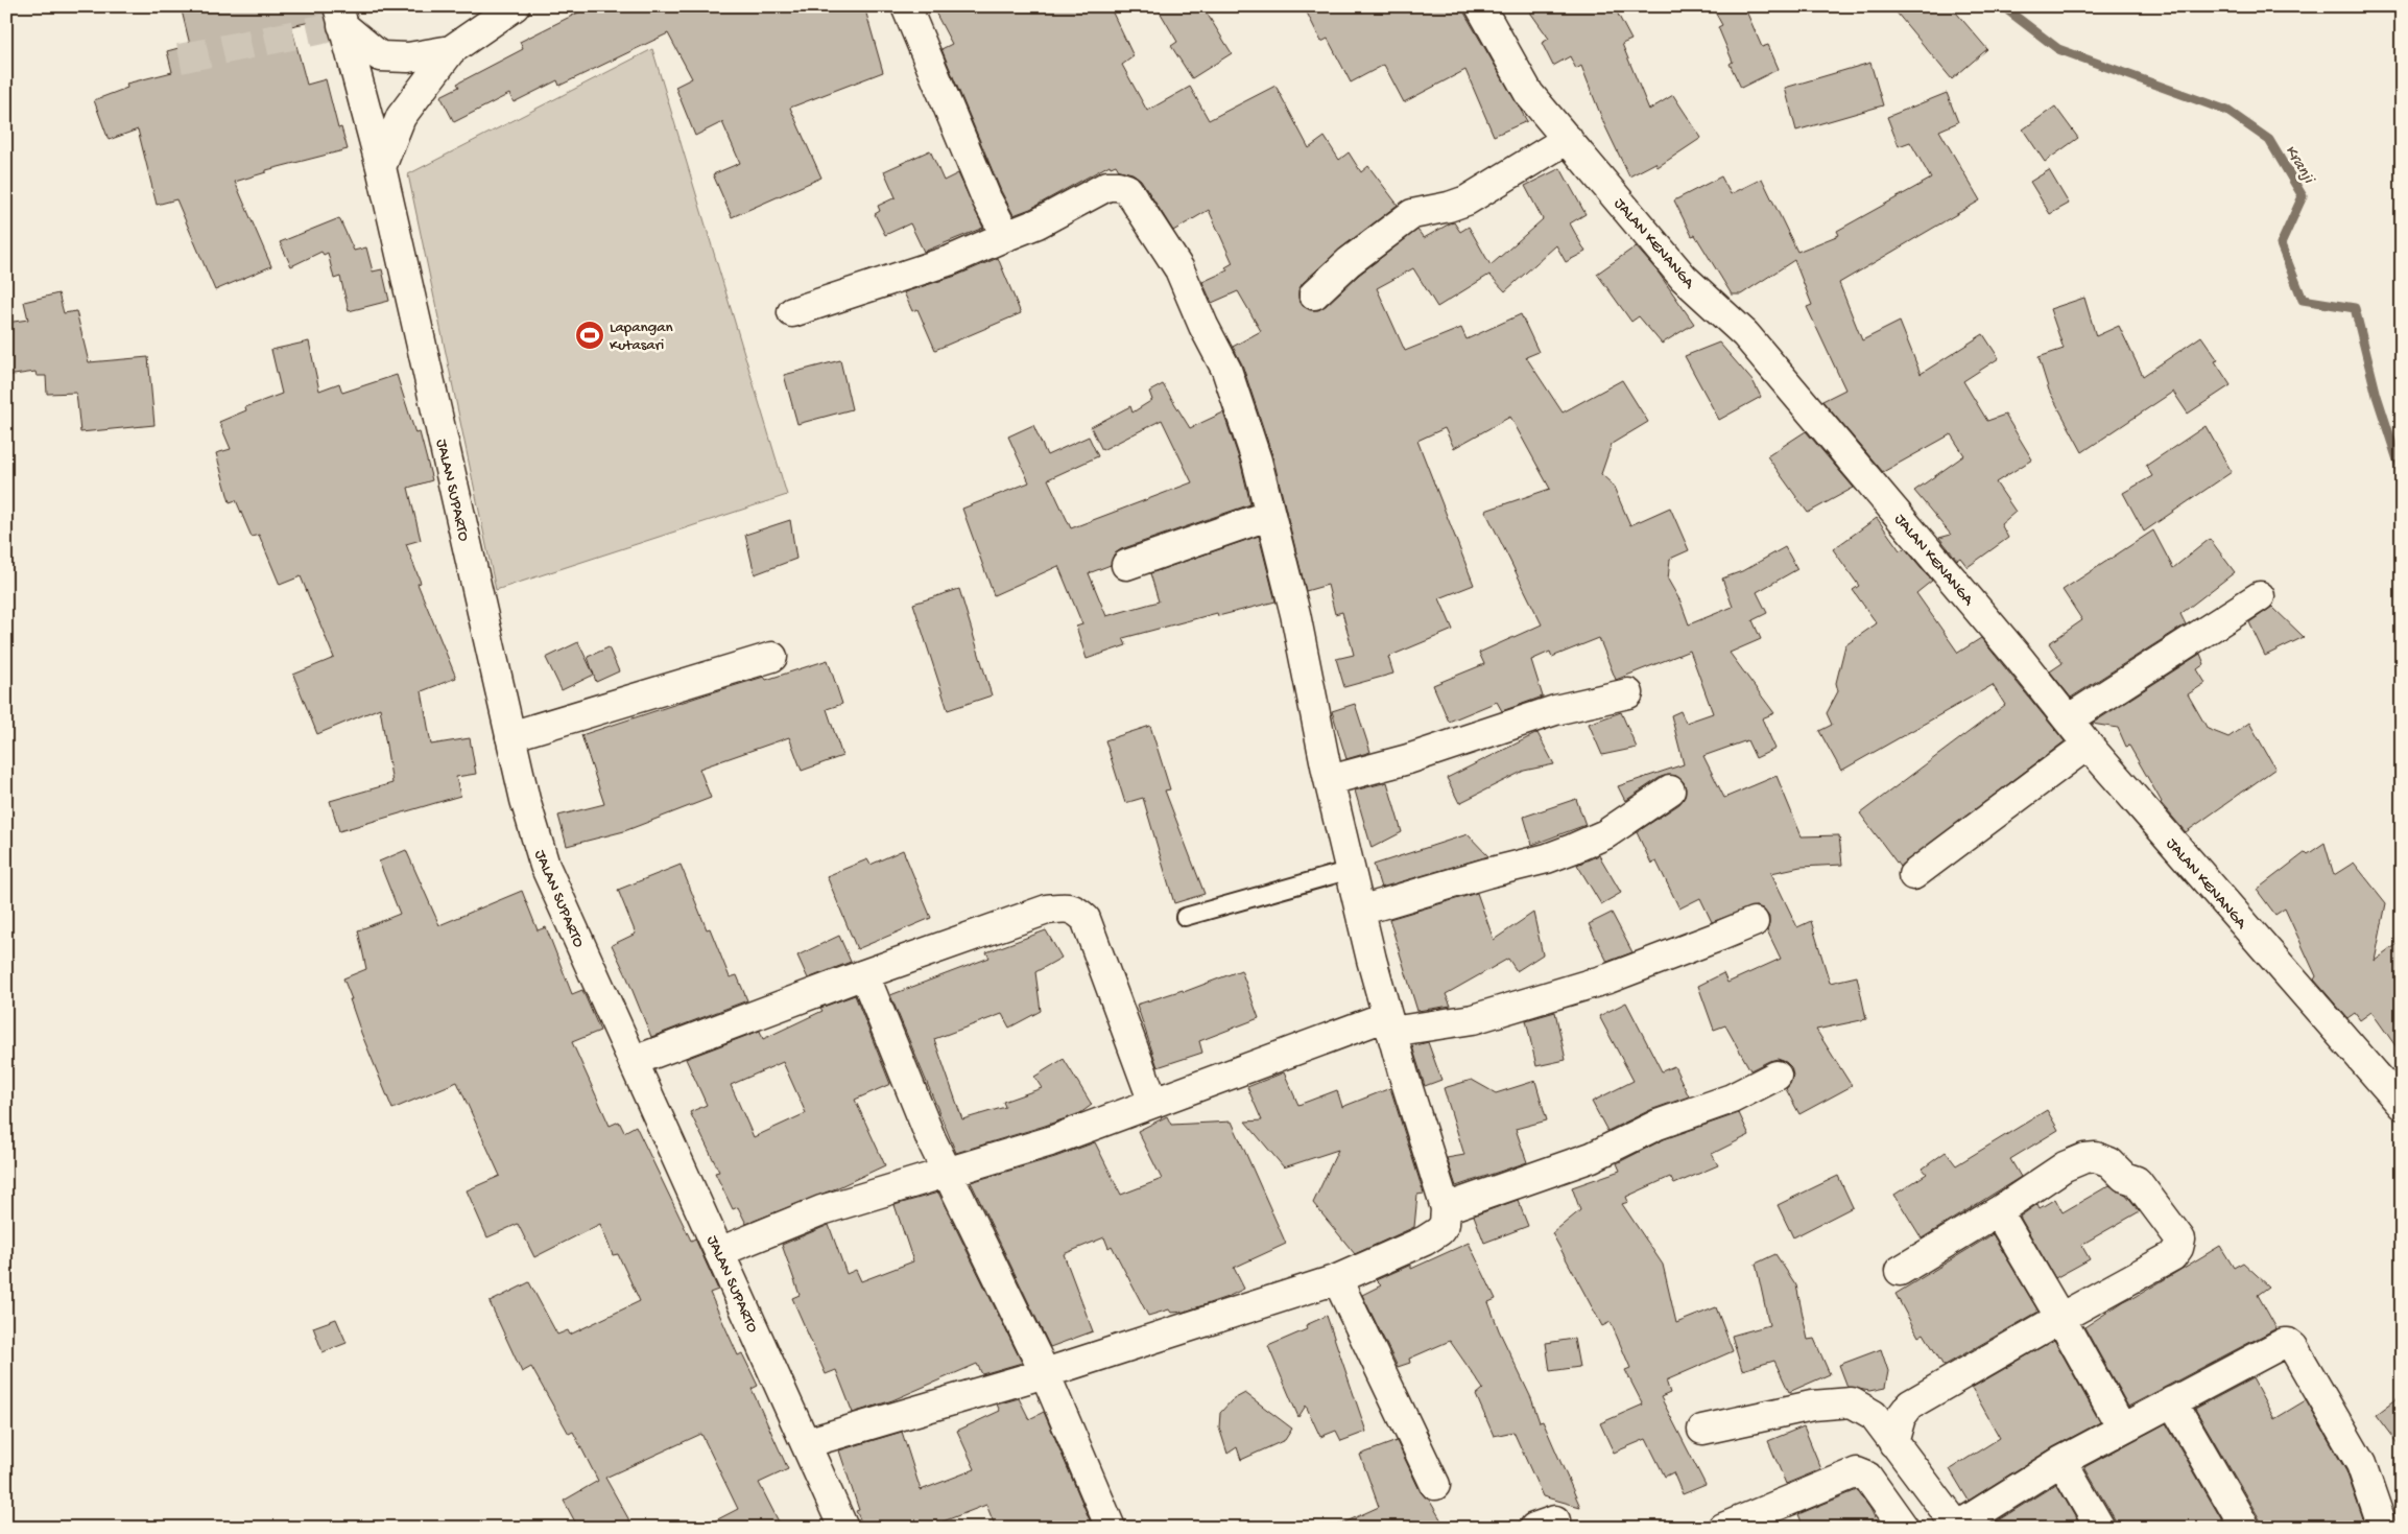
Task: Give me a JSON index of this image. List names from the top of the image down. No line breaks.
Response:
{"streets":{"street":["JALAN KENANGA","JALAN SUPARTO"]},"water":["Kranji"],"places":{"sports":["Lapangan Kutasari"]}}
